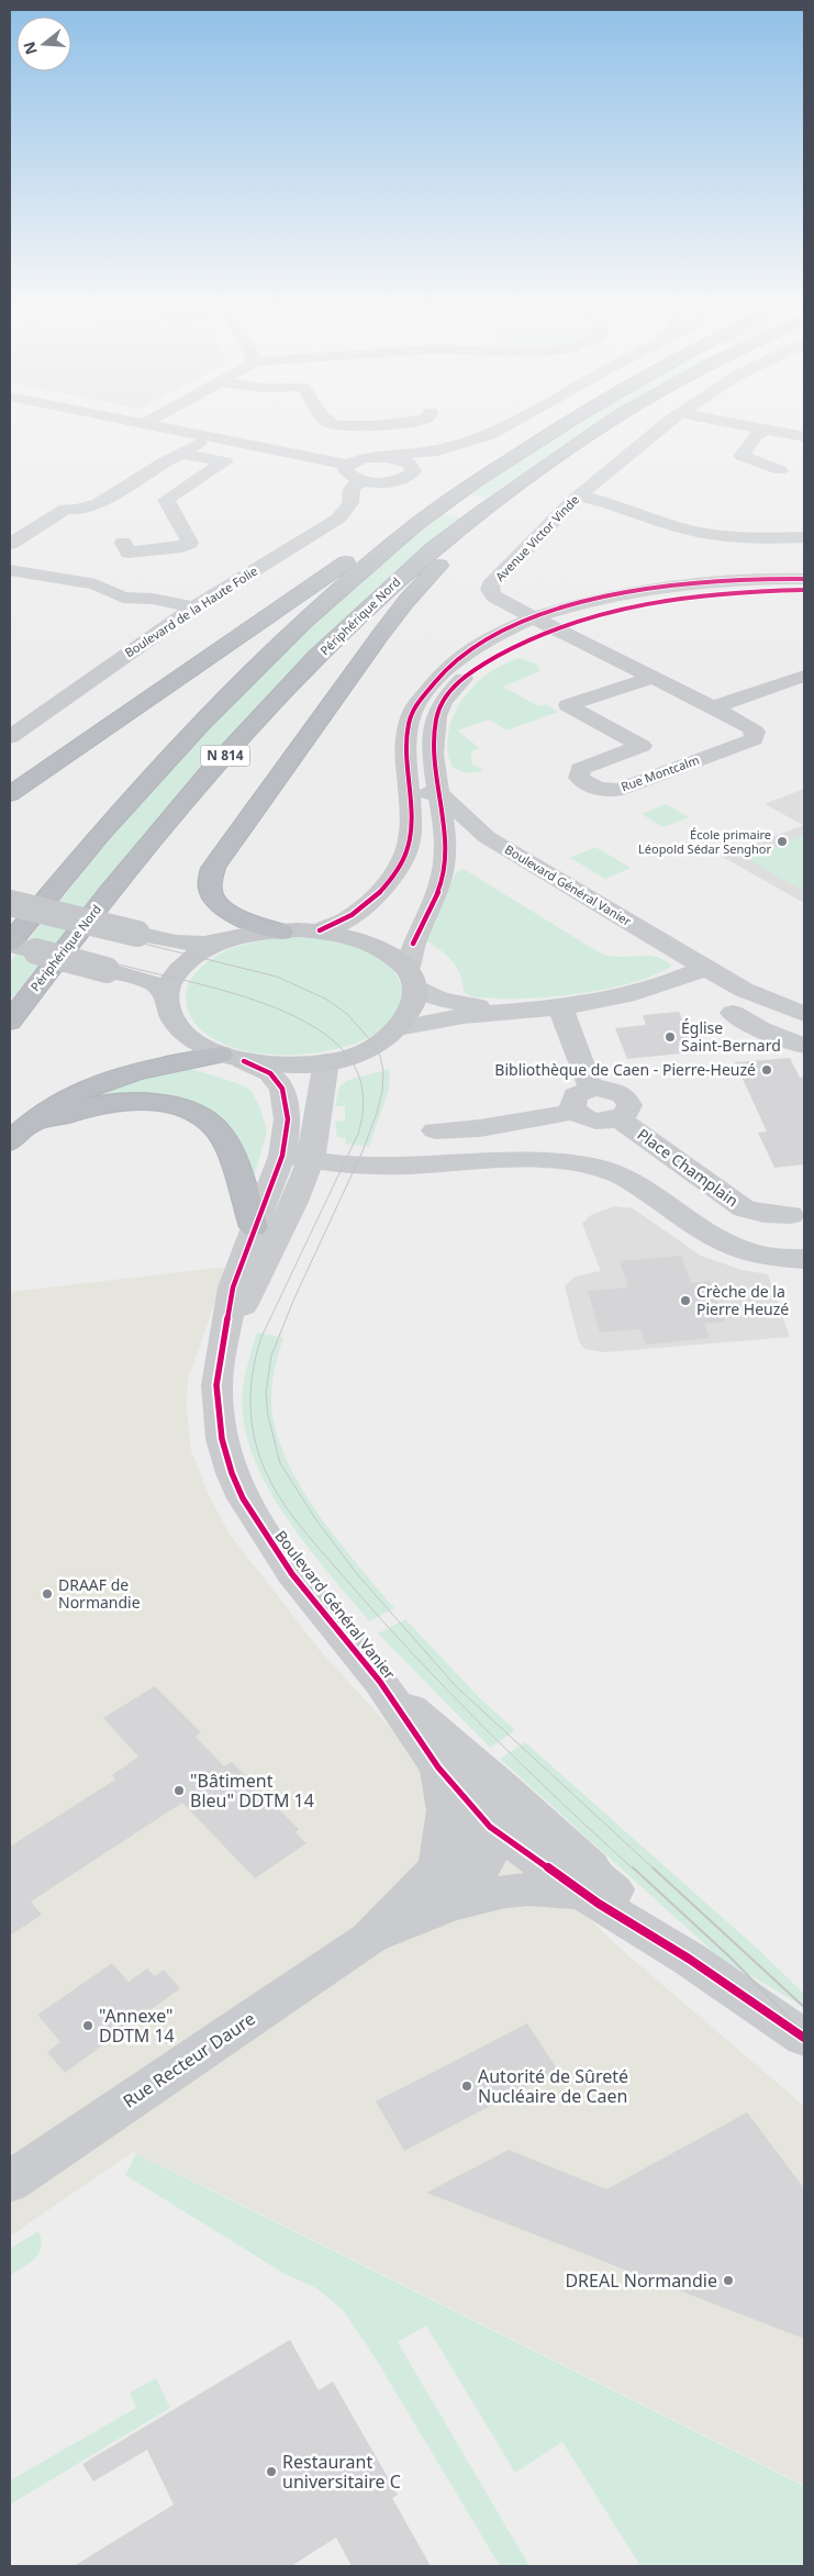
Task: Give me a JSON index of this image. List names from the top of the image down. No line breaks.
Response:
{"streets":{"highway":["Périphérique Nord","N 814"],"street":["Avenue Victor Vinde","Boulevard de la Haute Folie","Rue Montcalm","Boulevard Général Vanier","Place Champlain","Rue Recteur Daure"]},"crossings":[["Avenue Victor Vinde","Rue Montcalm"],["Périphérique Nord","N 814"],["N 814","Boulevard Général Vanier"],["Boulevard Général Vanier","Rue Recteur Daure"]],"places":["École primaire Léopold Sédar Senghor","Église Saint-Bernard","Bibliothèque de Caen - Pierre-Heuzé","Crèche de la Pierre Heuzé","DRAAF de Normandie","\"Bâtiment Bleu\" DDTM 14","\"Annexe\" DDTM 14","Autorité de Sûreté Nucléaire de Caen","DREAL Normandie","Restaurant universitaire C"],"north":"left"}
